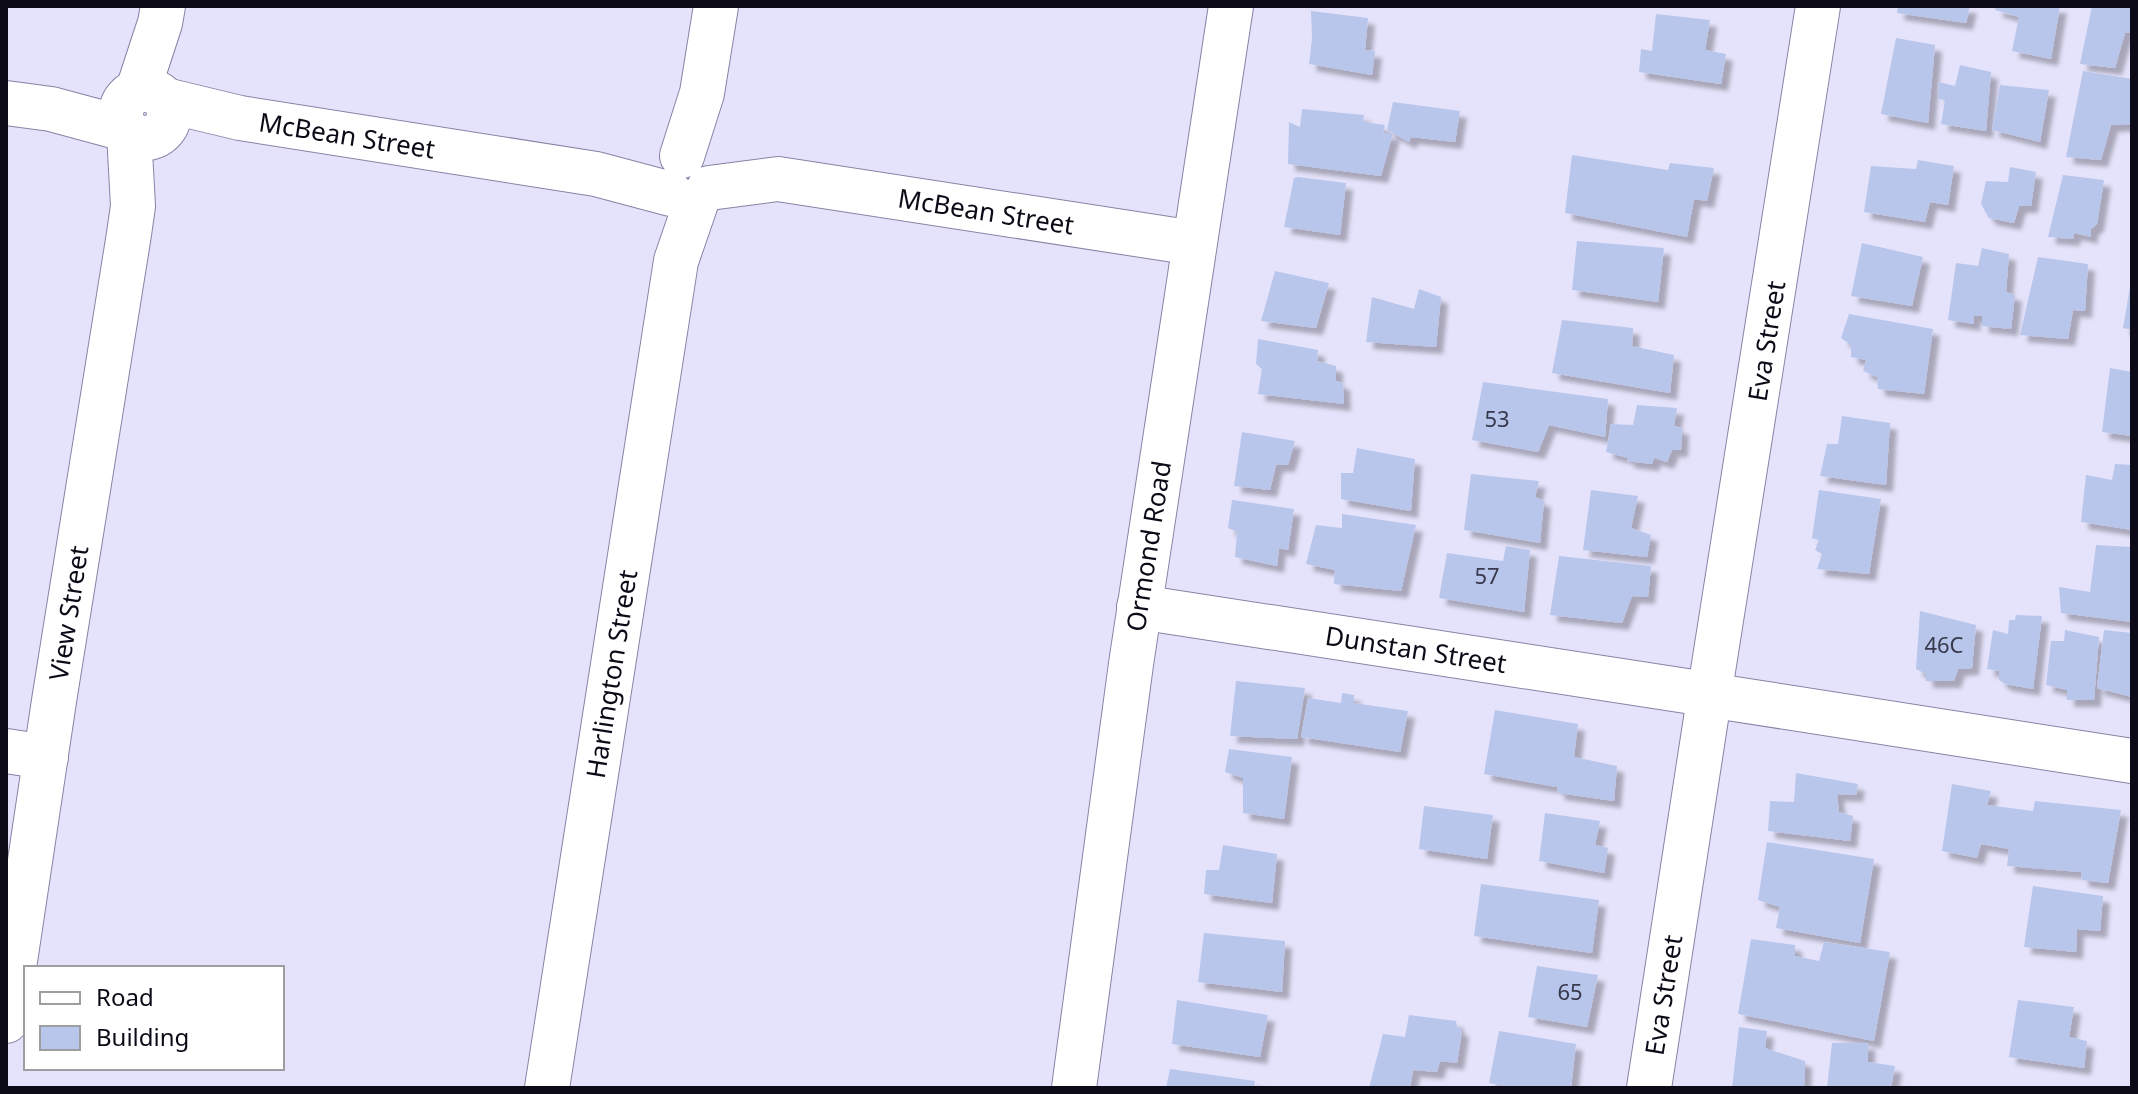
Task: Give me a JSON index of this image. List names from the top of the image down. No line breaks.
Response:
{"streets":{"street":["McBean Street","Eva Street","Ormond Road","View Street","Dunstan Street","Harlington Street"]},"crossings":[["McBean Street","Ormond Road"],["McBean Street","View Street"],["McBean Street","Harlington Street"],["Eva Street","Dunstan Street"],["Ormond Road","Dunstan Street"]],"house_numbers":["53","57","46C","65"],"legend":["Road","Building"]}
